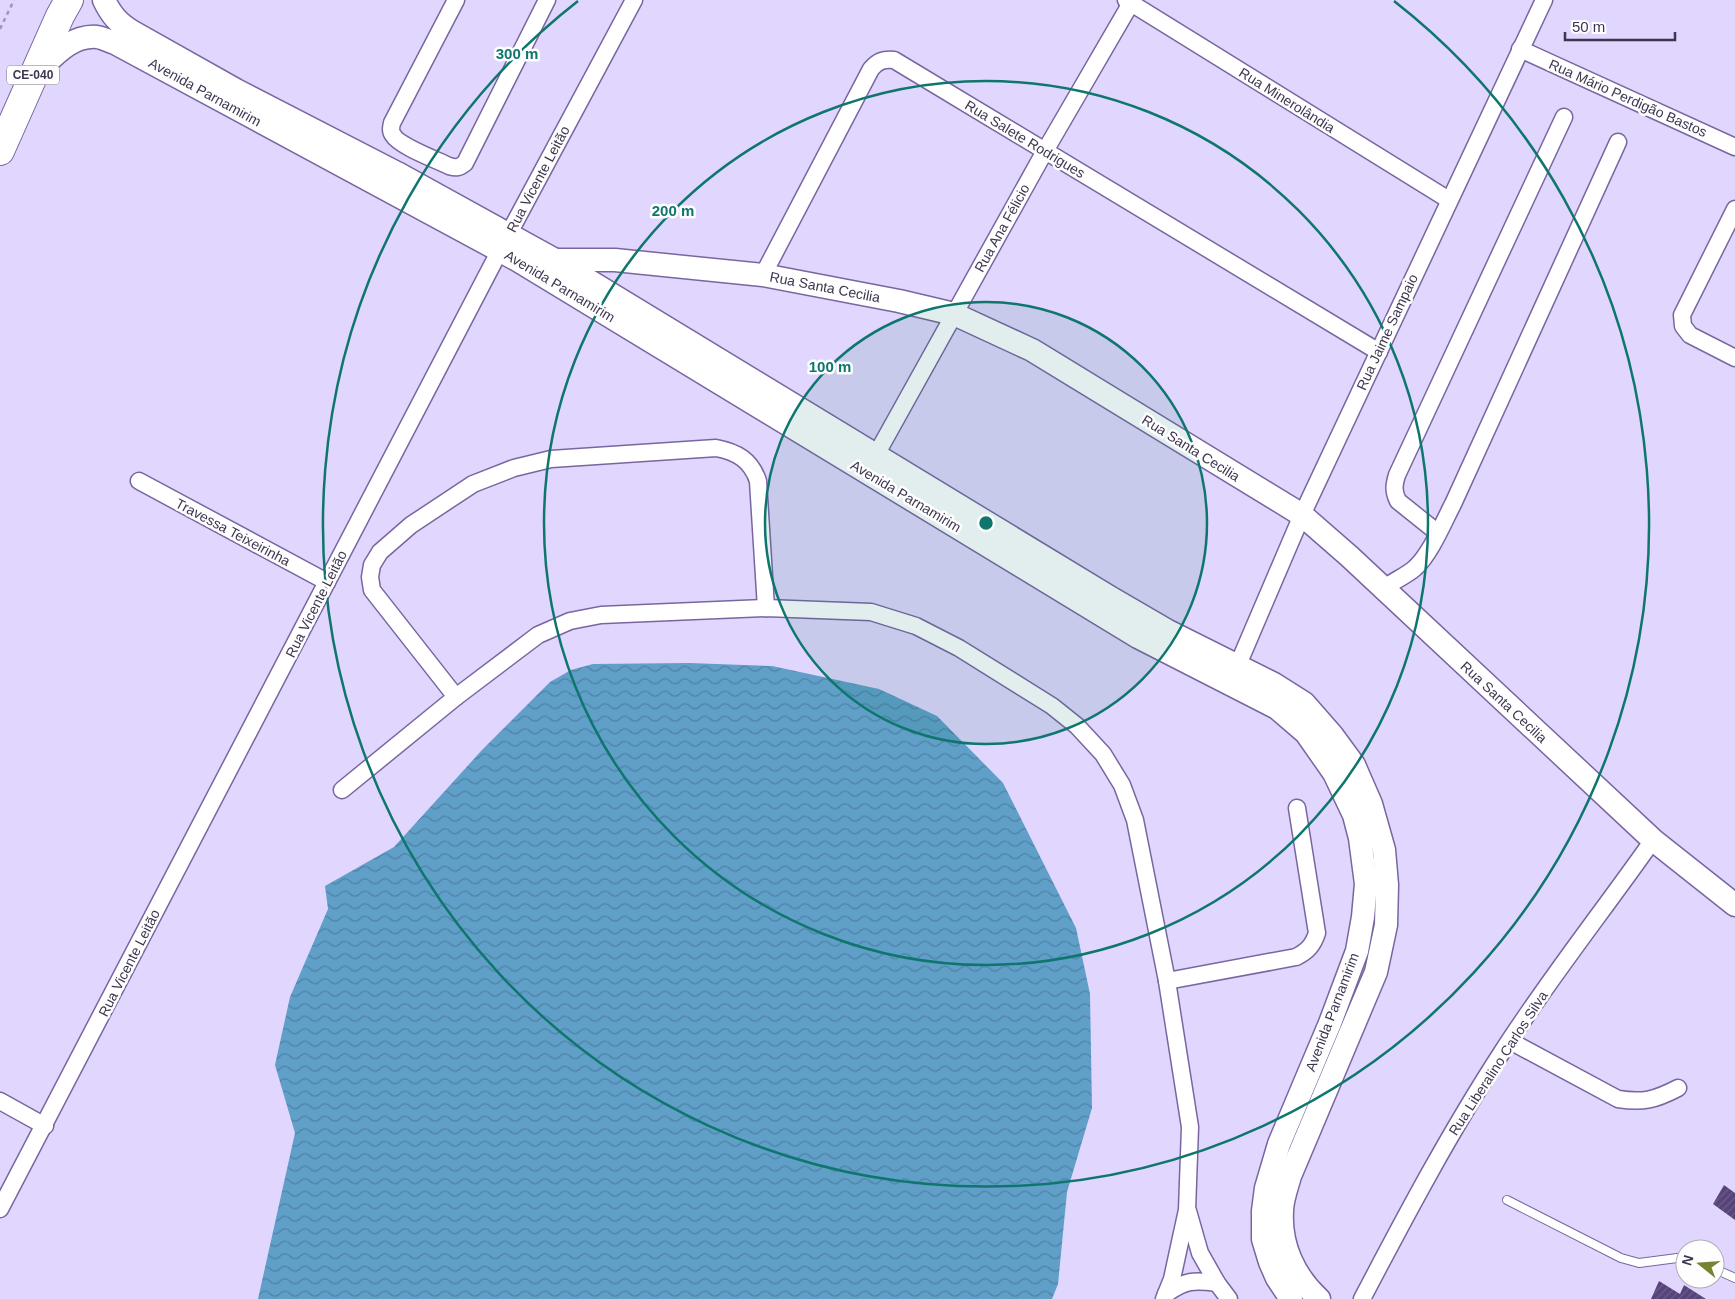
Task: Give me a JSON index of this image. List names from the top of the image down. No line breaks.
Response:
{"streets":{"highway":["CE-040"],"street":["Avenida Parnamirim","Rua Mário Perdigão Bastos","Rua Minerolândia","Rua Salete Rodrigues","Rua Vicente Leitão","Rua Ana Félicio","Rua Santa Cecilia","Rua Jaime Sampaio","Travessa Teixeirinha","Rua Liberalino Carlos Silva"]},"crossings":[["CE-040","Avenida Parnamirim"],["Avenida Parnamirim","Rua Vicente Leitão"],["Avenida Parnamirim","Rua Ana Félicio"],["Avenida Parnamirim","Rua Santa Cecilia"],["Avenida Parnamirim","Rua Jaime Sampaio"],["Rua Mário Perdigão Bastos","Rua Jaime Sampaio"],["Rua Minerolândia","Rua Ana Félicio"],["Rua Minerolândia","Rua Jaime Sampaio"],["Rua Salete Rodrigues","Rua Ana Félicio"],["Rua Salete Rodrigues","Rua Santa Cecilia"],["Rua Salete Rodrigues","Rua Jaime Sampaio"],["Rua Vicente Leitão","Rua Santa Cecilia"],["Rua Vicente Leitão","Travessa Teixeirinha"],["Rua Ana Félicio","Rua Santa Cecilia"],["Rua Santa Cecilia","Rua Jaime Sampaio"],["Rua Santa Cecilia","Rua Liberalino Carlos Silva"]],"scale_bar":"50 m","north":"left","rings":["300 m","200 m","100 m"]}
